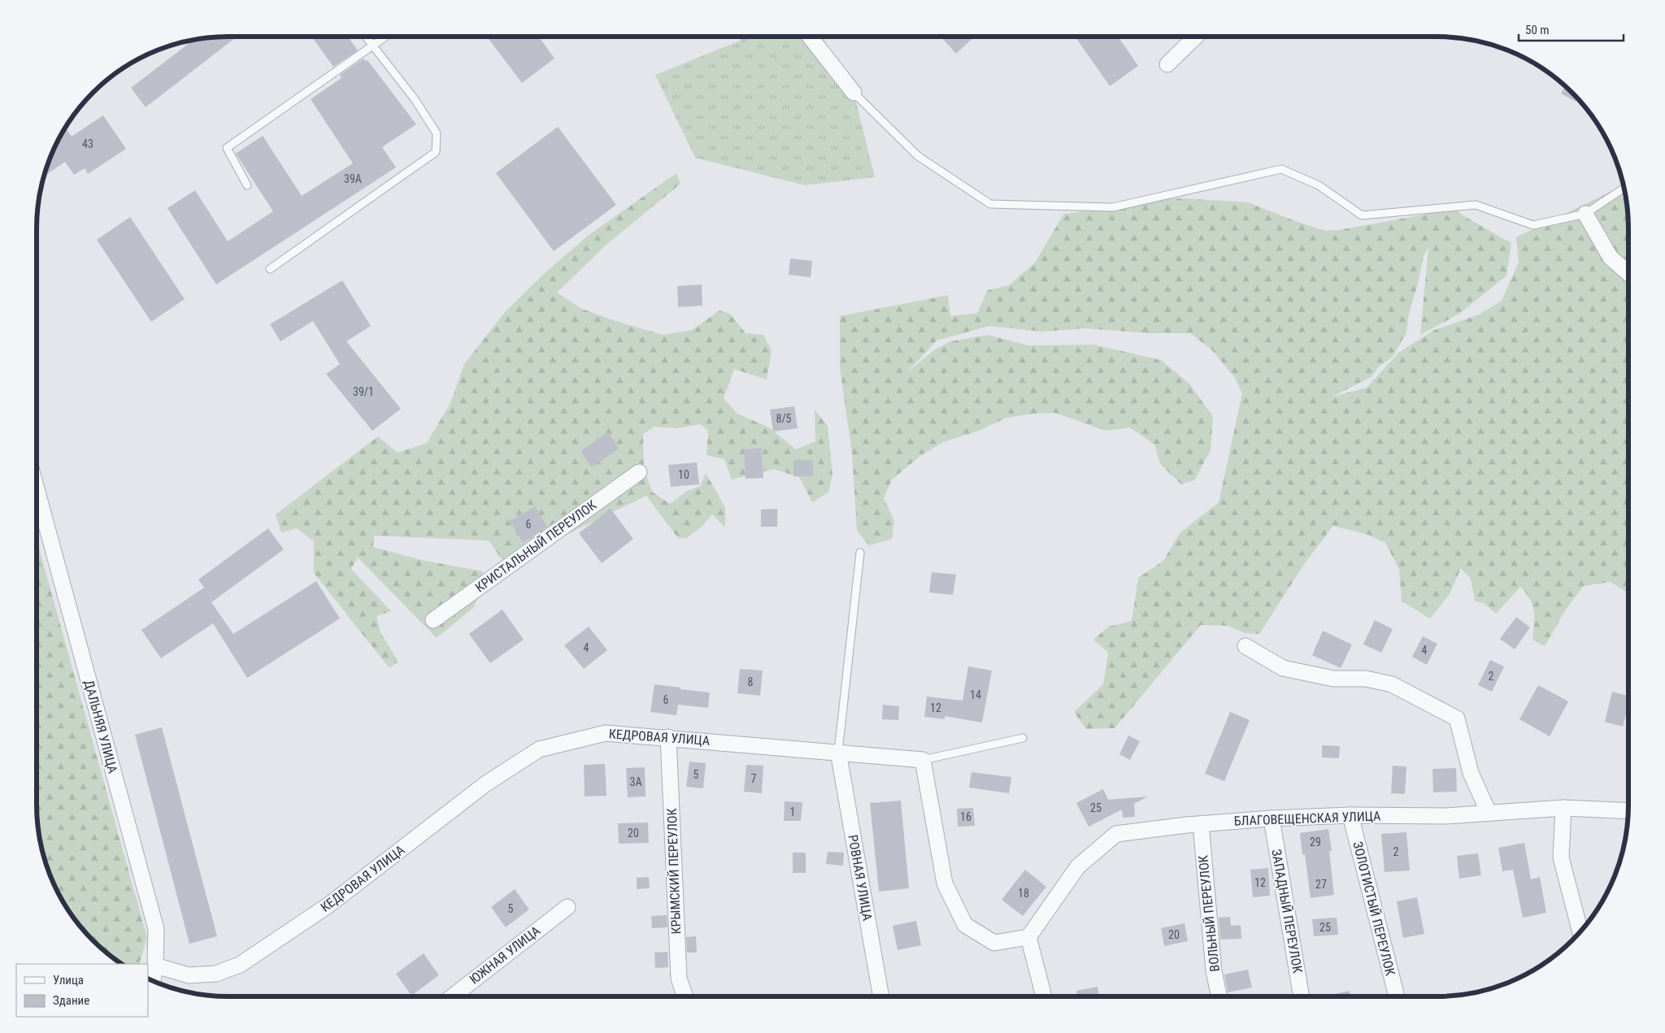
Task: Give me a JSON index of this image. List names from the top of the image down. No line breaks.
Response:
{"streets":{"street":["КРИСТАЛЬНЫЙ ПЕРЕУЛОК","ДАЛЬНЯЯ УЛИЦА","КЕДРОВАЯ УЛИЦА","БЛАГОВЕЩЕНСКАЯ УЛИЦА","КРЫМСКИЙ ПЕРЕУЛОК","РОВНАЯ УЛИЦА","ЗОЛОТИСТЫЙ ПЕРЕУЛОК","ЗАПАДНЫЙ ПЕРЕУЛОК","ВОЛЬНЫЙ ПЕРЕУЛОК","ЮЖНАЯ УЛИЦА"]},"crossings":[["ДАЛЬНЯЯ УЛИЦА","КЕДРОВАЯ УЛИЦА"],["КЕДРОВАЯ УЛИЦА","КРЫМСКИЙ ПЕРЕУЛОК"],["КЕДРОВАЯ УЛИЦА","РОВНАЯ УЛИЦА"],["БЛАГОВЕЩЕНСКАЯ УЛИЦА","ЗОЛОТИСТЫЙ ПЕРЕУЛОК"],["БЛАГОВЕЩЕНСКАЯ УЛИЦА","ЗАПАДНЫЙ ПЕРЕУЛОК"],["БЛАГОВЕЩЕНСКАЯ УЛИЦА","ВОЛЬНЫЙ ПЕРЕУЛОК"]],"house_numbers":["43","39А","39/1","8/5","10","6","4","4","2","8","14","6","12","5","7","3А","25","1","16","20","29","2","12","27","18","5","25","20"],"legend":["Улица","Здание"],"scale_bar":"50 m"}
